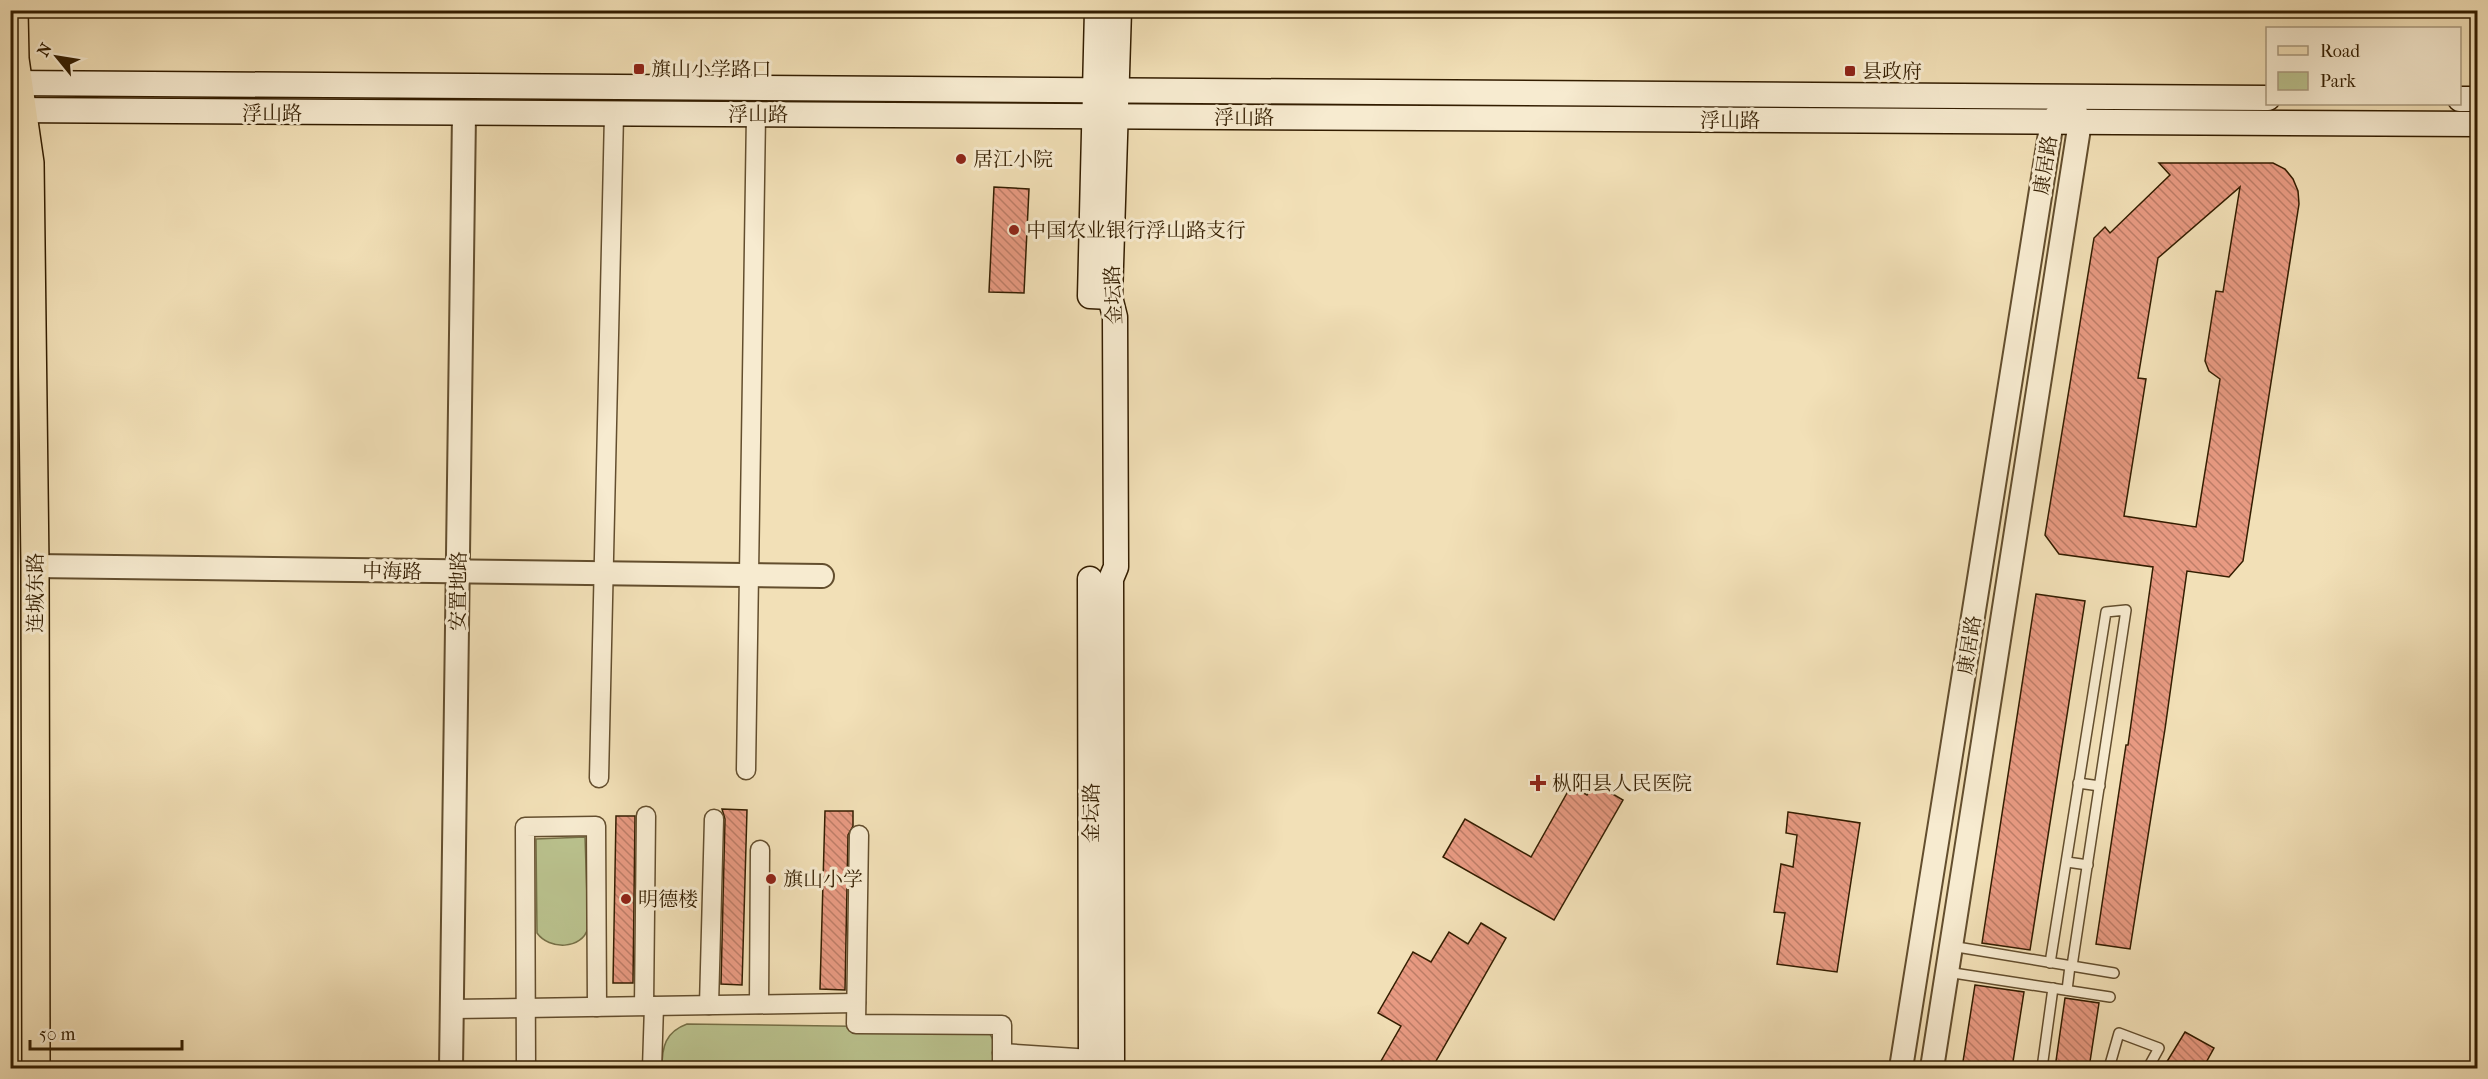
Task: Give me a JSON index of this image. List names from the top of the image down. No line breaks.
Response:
{"streets":{"main road":["浮山路","金坛路","连城东路"],"street":["康居路","中海路","安置地路"]},"crossings":[["浮山路","康居路"],["浮山路","金坛路"],["浮山路","安置地路"],["浮山路","连城东路"],["中海路","安置地路"],["中海路","连城东路"]],"places":{"transit":["旗山小学路口","县政府"],"other":["居江小院","中国农业银行浮山路支行","旗山小学","明德楼"],"health":["枞阳县人民医院"]},"legend":["Road","Park"],"scale_bar":"50 m","north":"top left"}
